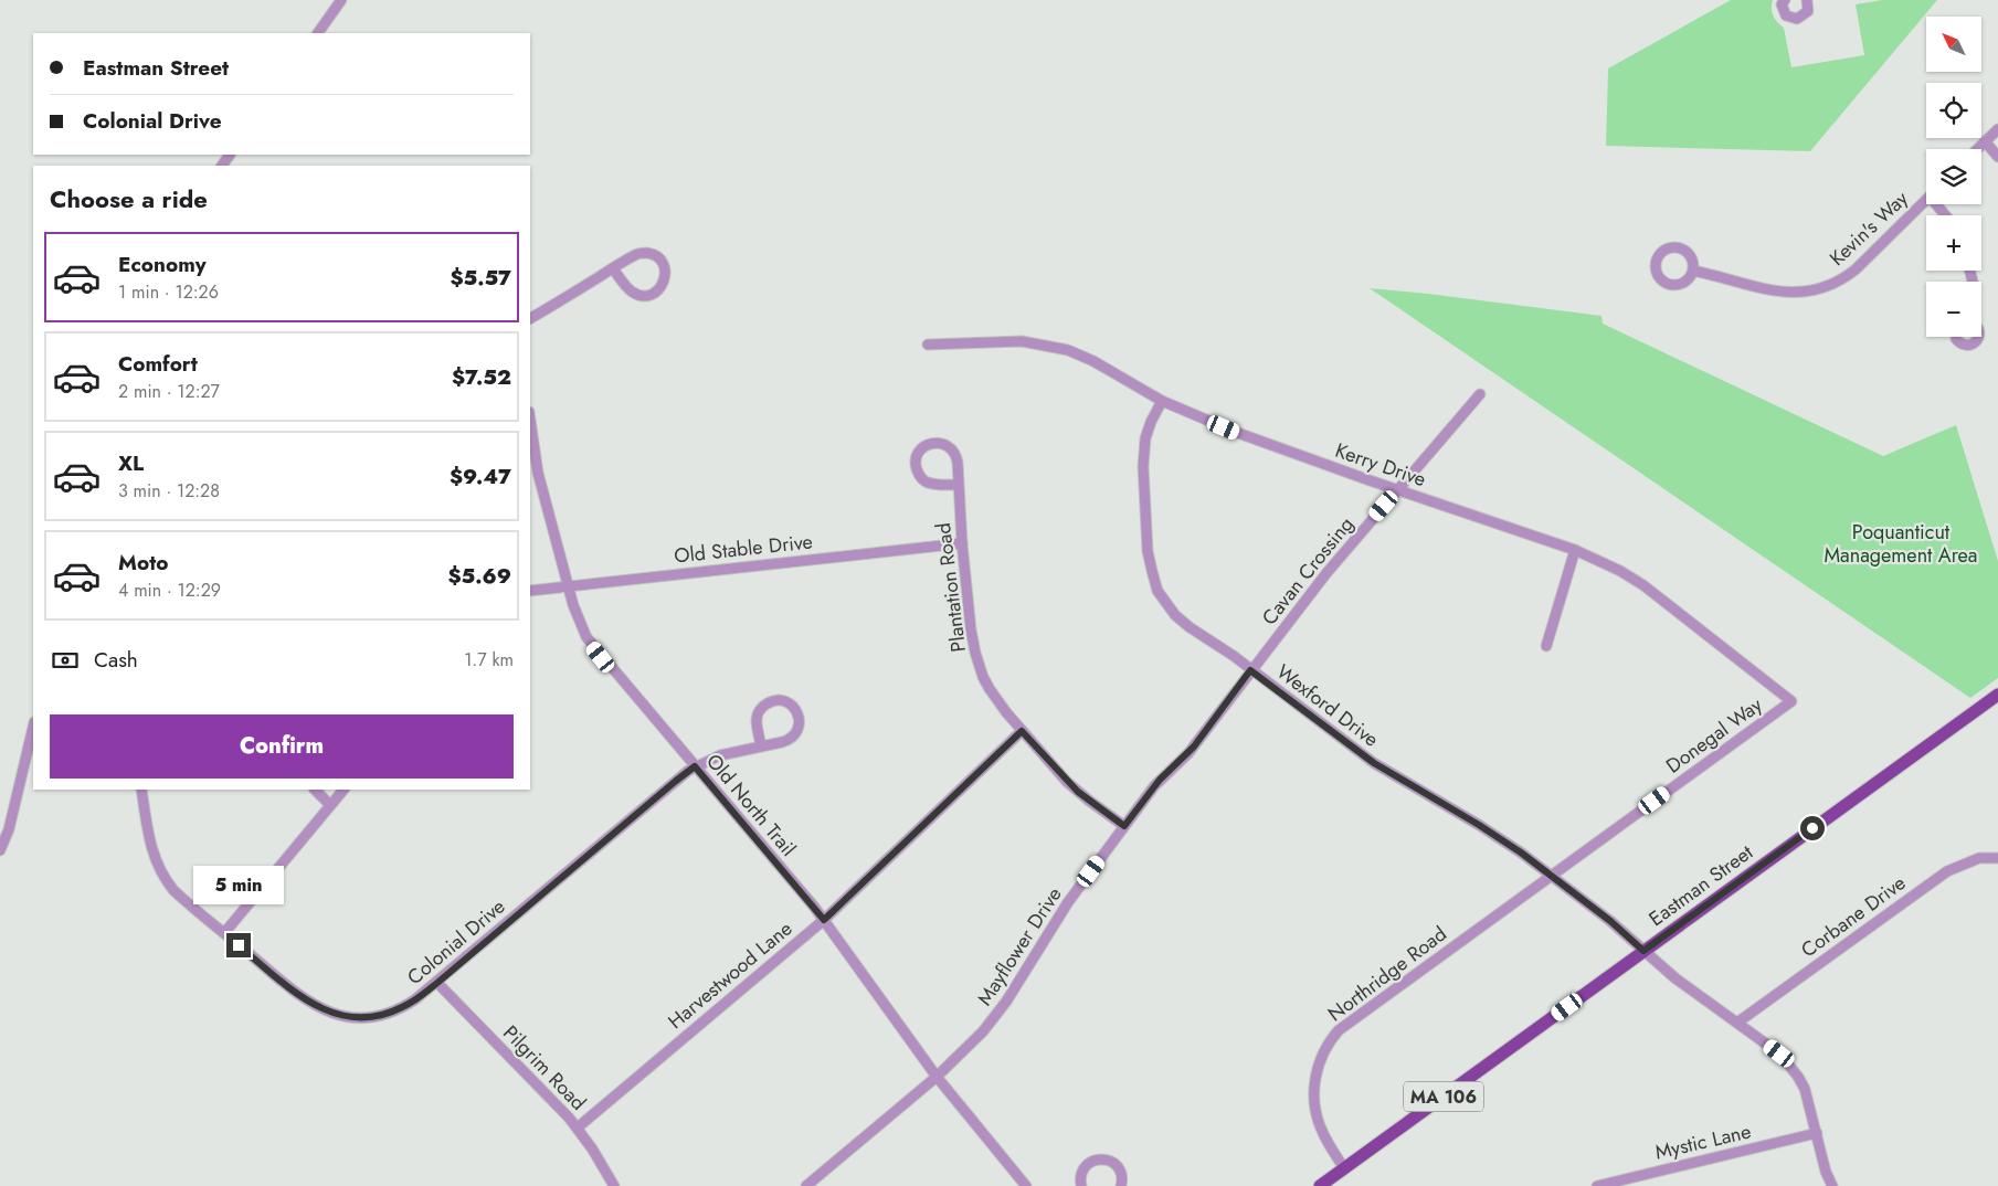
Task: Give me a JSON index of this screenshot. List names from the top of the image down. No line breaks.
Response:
{"streets":{"main road":["Eastman Street","MA 106"],"street":["Kevin's Way","Kerry Drive","Old Stable Drive","Cavan Crossing","Plantation Road","Wexford Drive","Donegal Way","Old North Trail","Corbane Drive","Colonial Drive","Mayflower Drive","Northridge Road","Harvestwood Lane","Pilgrim Road","Mystic Lane"]},"crossings":[["Kerry Drive","Cavan Crossing"],["Kerry Drive","Wexford Drive"],["Kerry Drive","Donegal Way"],["Old Stable Drive","Plantation Road"],["Old Stable Drive","Old North Trail"],["Cavan Crossing","Wexford Drive"],["Cavan Crossing","Mayflower Drive"],["Plantation Road","Mayflower Drive"],["Plantation Road","Harvestwood Lane"],["Wexford Drive","Donegal Way"],["Wexford Drive","Eastman Street"],["Wexford Drive","Corbane Drive"],["Wexford Drive","Mayflower Drive"],["Wexford Drive","Northridge Road"],["Wexford Drive","Mystic Lane"],["Donegal Way","Northridge Road"],["Old North Trail","Colonial Drive"],["Old North Trail","Mayflower Drive"],["Old North Trail","Harvestwood Lane"],["Eastman Street","Northridge Road"],["Colonial Drive","Pilgrim Road"],["Harvestwood Lane","Pilgrim Road"]],"parks":["Poquanticut Management Area"],"north":"top left","page":{"map_buttons":["+","−"],"banner":["Eastman Street","Colonial Drive"],"heading":"Choose a ride","list":[{"name":"Economy","note":"1 min · 12:26","value":"$5.57"},{"name":"Comfort","note":"2 min · 12:27","value":"$7.52"},{"name":"XL","note":"3 min · 12:28","value":"$9.47"},{"name":"Moto","note":"4 min · 12:29","value":"$5.69"}],"pay":["Cash","1.7 km"],"buttons":"Confirm","bubble":"5 min"}}
